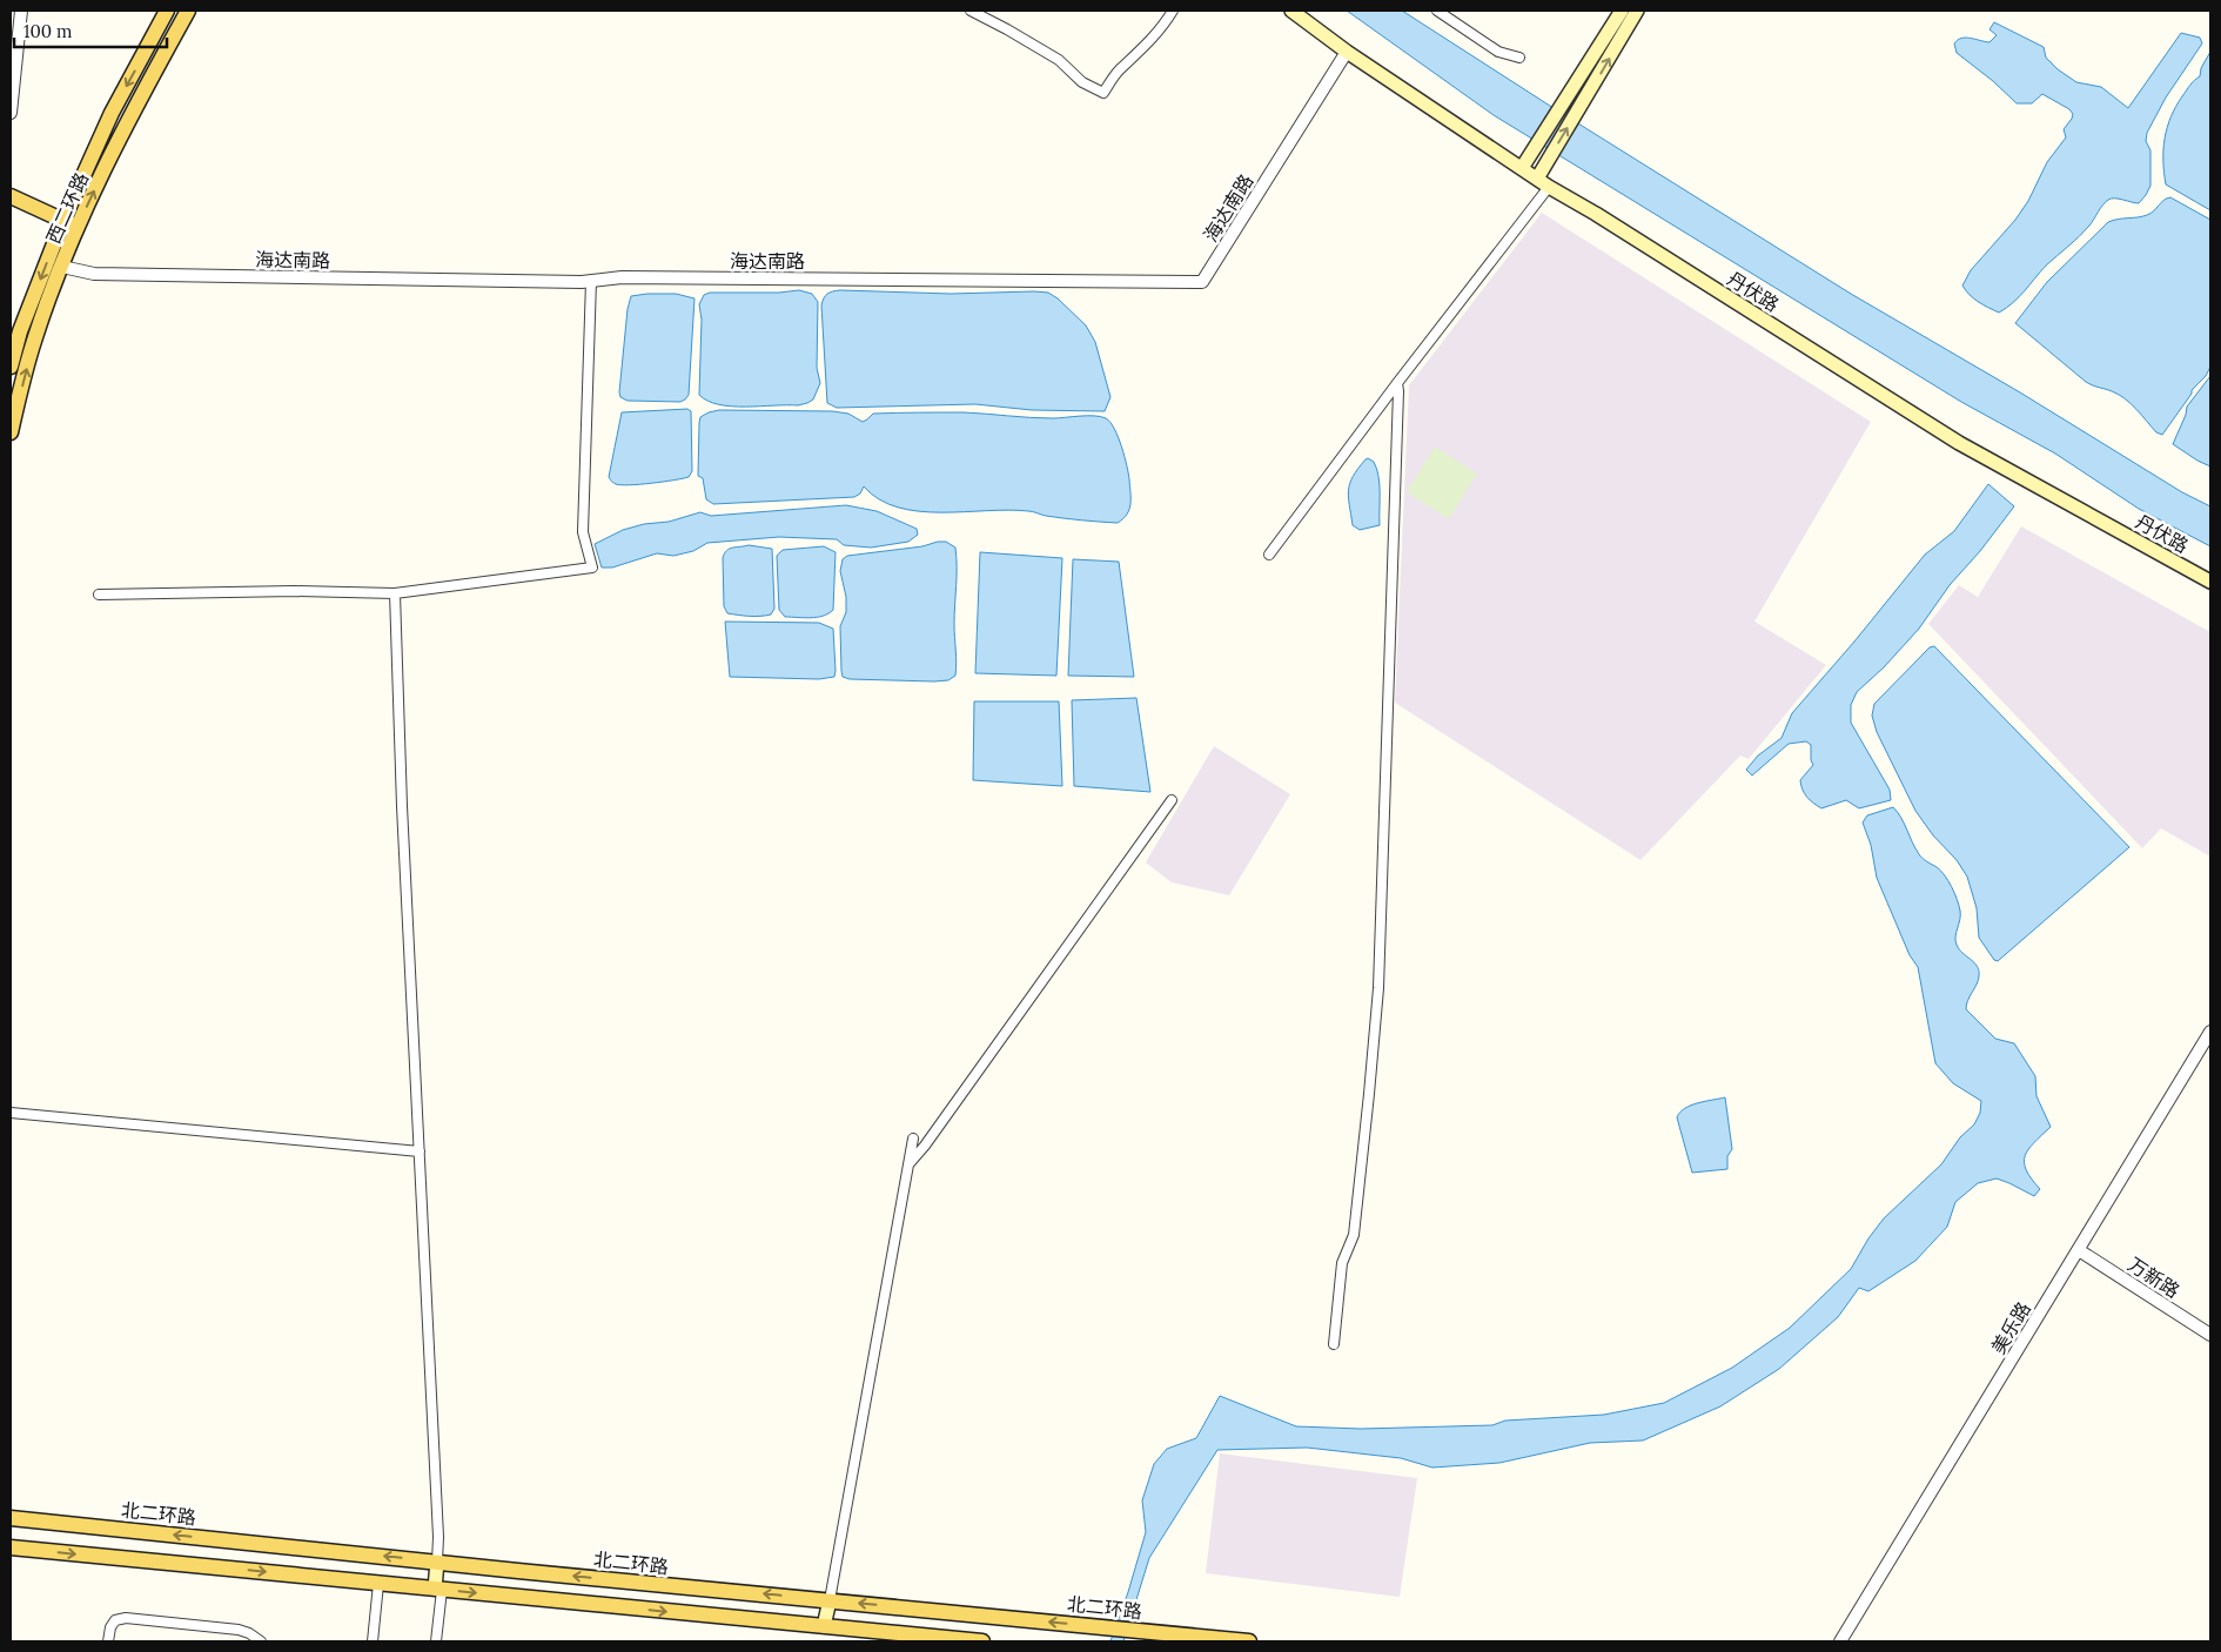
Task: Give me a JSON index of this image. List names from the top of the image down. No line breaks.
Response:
{"streets":{"main road":["西二环路","丹伏路","北二环路"],"street":["海达南路","万新路","美乐路"]},"crossings":[["西二环路","海达南路"],["海达南路","丹伏路"],["万新路","美乐路"]],"scale_bar":"100 m"}
